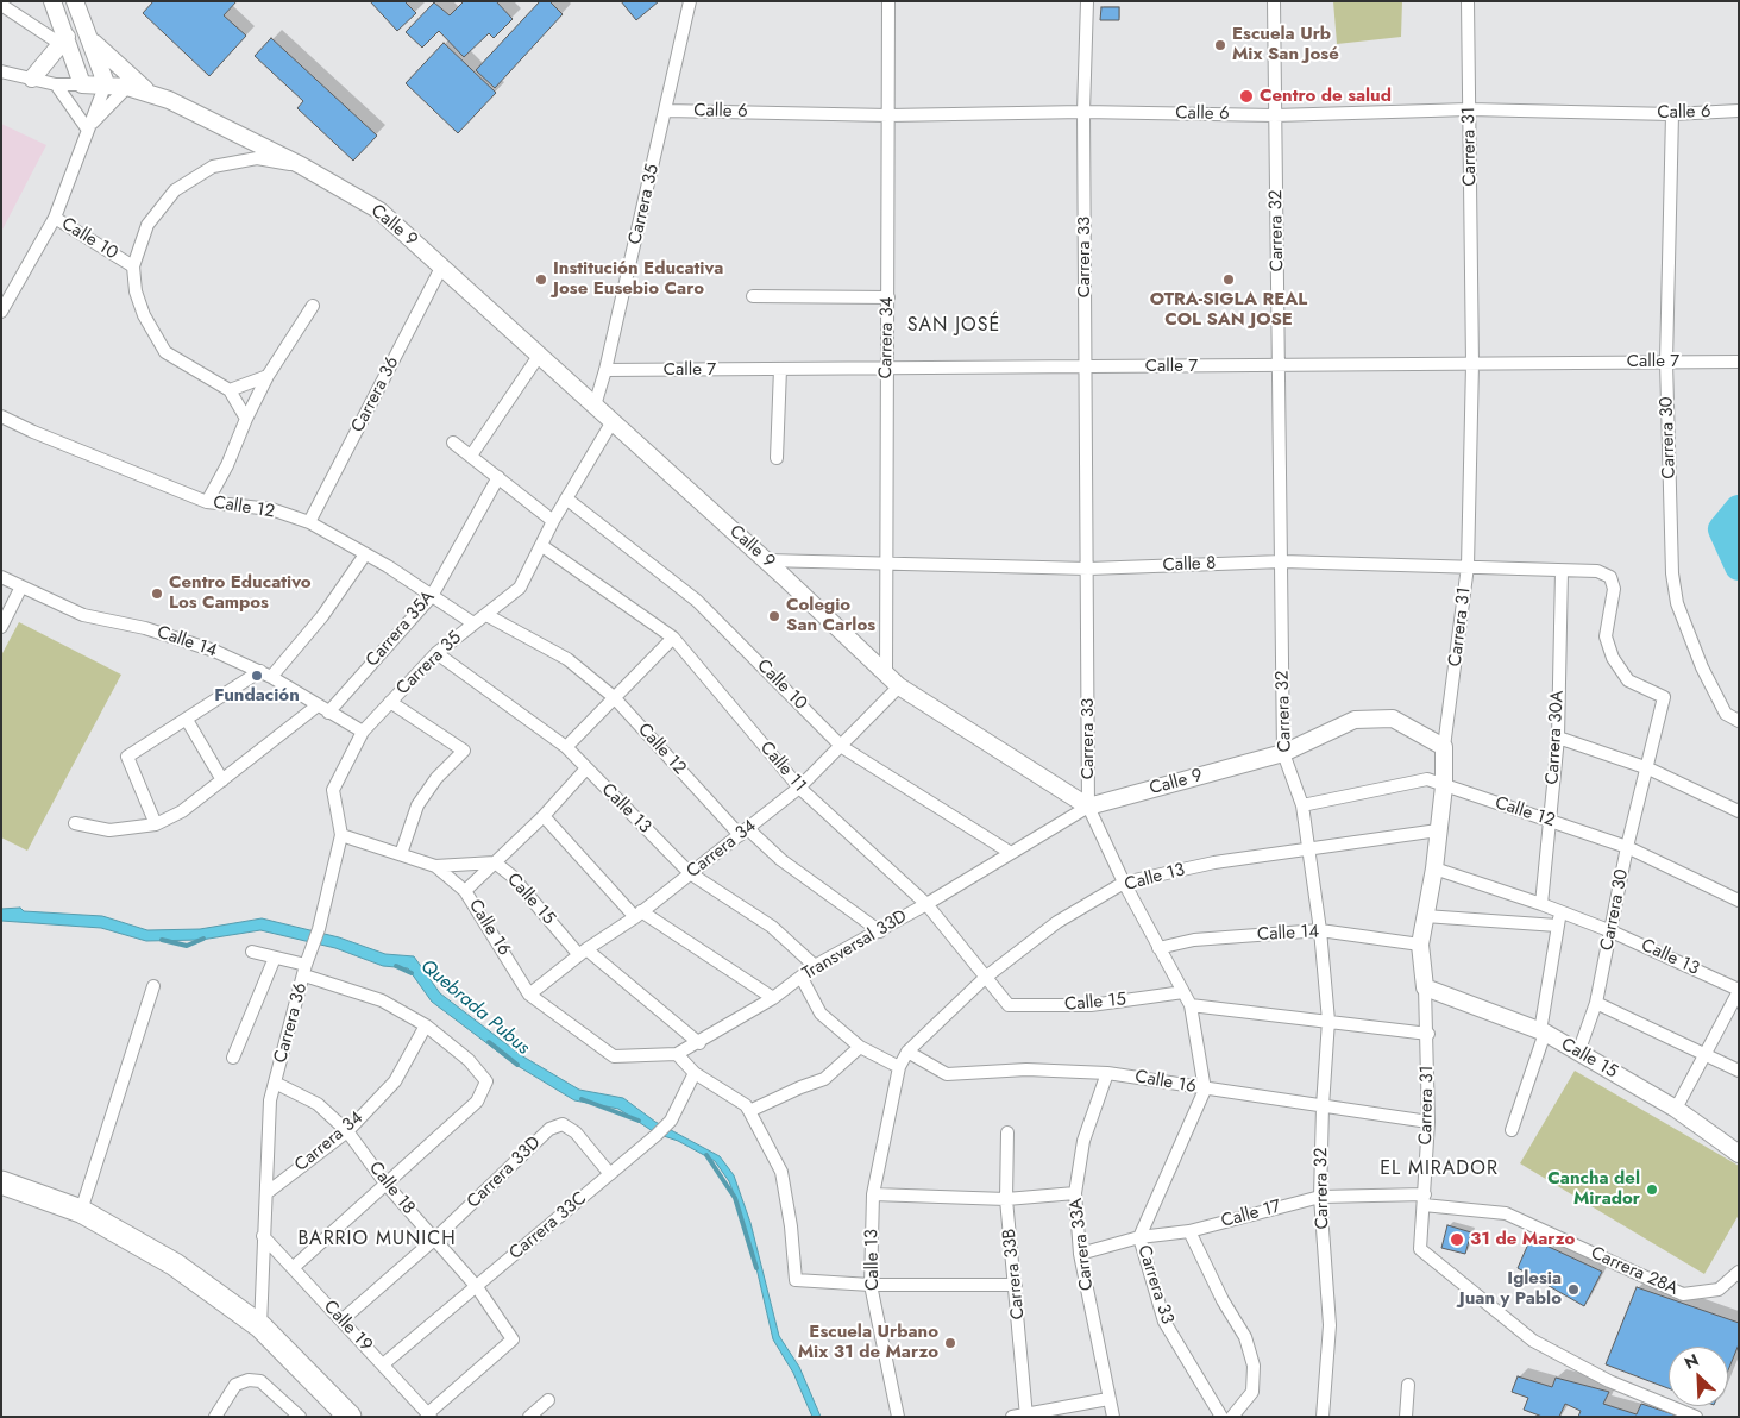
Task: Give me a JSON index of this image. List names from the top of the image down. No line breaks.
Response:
{"streets":{"street":["Calle 6","Carrera 31","Carrera 35","Calle 9","Carrera 32","Calle 10","Carrera 33","Carrera 34","Calle 7","Carrera 36","Carrera 30","Calle 12","Calle 8","Carrera 35A","Calle 14","Carrera 30A","Calle 11","Calle 13","Calle 15","Calle 16","Transversal 33D","Carrera 33D","Calle 18","Calle 17","Carrera 33C","Carrera 33A","Carrera 28A","Carrera 33B","Calle 19"]},"crossings":[["Calle 6","Carrera 31"],["Calle 6","Carrera 35"],["Calle 6","Carrera 32"],["Calle 6","Carrera 33"],["Calle 6","Carrera 34"],["Calle 6","Carrera 30"],["Carrera 31","Calle 9"],["Carrera 31","Calle 7"],["Carrera 31","Calle 12"],["Carrera 31","Calle 8"],["Carrera 31","Calle 14"],["Carrera 31","Calle 13"],["Carrera 31","Calle 15"],["Carrera 31","Calle 16"],["Carrera 31","Calle 17"],["Carrera 31","Carrera 28A"],["Carrera 35","Calle 9"],["Carrera 35","Calle 10"],["Carrera 35","Calle 7"],["Carrera 35","Carrera 36"],["Carrera 35","Calle 12"],["Carrera 35","Calle 14"],["Carrera 35","Calle 11"],["Carrera 35","Calle 13"],["Calle 9","Carrera 32"],["Calle 9","Carrera 33"],["Calle 9","Carrera 34"],["Calle 9","Carrera 36"],["Calle 9","Calle 8"],["Calle 9","Transversal 33D"],["Carrera 32","Calle 7"],["Carrera 32","Calle 12"],["Carrera 32","Calle 8"],["Carrera 32","Calle 14"],["Carrera 32","Calle 13"],["Carrera 32","Calle 16"],["Carrera 32","Calle 17"],["Calle 10","Carrera 34"],["Calle 10","Transversal 33D"],["Carrera 33","Calle 7"],["Carrera 33","Calle 8"],["Carrera 33","Calle 14"],["Carrera 33","Calle 13"],["Carrera 33","Calle 15"],["Carrera 33","Calle 16"],["Carrera 33","Transversal 33D"],["Carrera 33","Calle 17"],["Carrera 34","Calle 7"],["Carrera 34","Carrera 36"],["Carrera 34","Calle 12"],["Carrera 34","Calle 8"],["Carrera 34","Calle 11"],["Carrera 34","Calle 13"],["Carrera 34","Calle 15"],["Carrera 34","Calle 16"],["Carrera 34","Calle 18"],["Calle 7","Carrera 30"],["Carrera 36","Calle 12"],["Carrera 36","Calle 14"],["Carrera 36","Calle 16"],["Carrera 36","Calle 18"],["Carrera 36","Calle 19"],["Carrera 30","Calle 12"],["Carrera 30","Calle 8"],["Carrera 30","Calle 13"],["Carrera 30","Calle 15"],["Calle 12","Carrera 35A"],["Calle 12","Carrera 30A"],["Calle 12","Transversal 33D"],["Calle 8","Carrera 30A"],["Carrera 35A","Calle 14"],["Carrera 30A","Calle 13"],["Calle 11","Calle 13"],["Calle 11","Calle 15"],["Calle 11","Transversal 33D"],["Calle 13","Calle 16"],["Calle 13","Transversal 33D"],["Calle 15","Calle 16"],["Calle 15","Transversal 33D"],["Calle 16","Transversal 33D"],["Calle 16","Carrera 33A"],["Carrera 33D","Calle 18"],["Carrera 33D","Carrera 33C"],["Carrera 33D","Calle 19"],["Calle 18","Carrera 33C"],["Calle 18","Calle 19"],["Calle 17","Carrera 33A"],["Calle 17","Carrera 28A"],["Carrera 33C","Calle 19"]],"districts":["SAN JOSÉ","EL MIRADOR","BARRIO MUNICH"],"water":["Quebrada Pubus"],"places":["Escuela Urb Mix San José","Centro de salud","Institución Educativa Jose Eusebio Caro","OTRA-SIGLA REAL COL SAN JOSE","Centro Educativo Los Campos","Colegio San Carlos","Fundación","Cancha del Mirador","31 de Marzo","Iglesia Juan y Pablo","Escuela Urbano Mix 31 de Marzo"],"north":"top left"}
